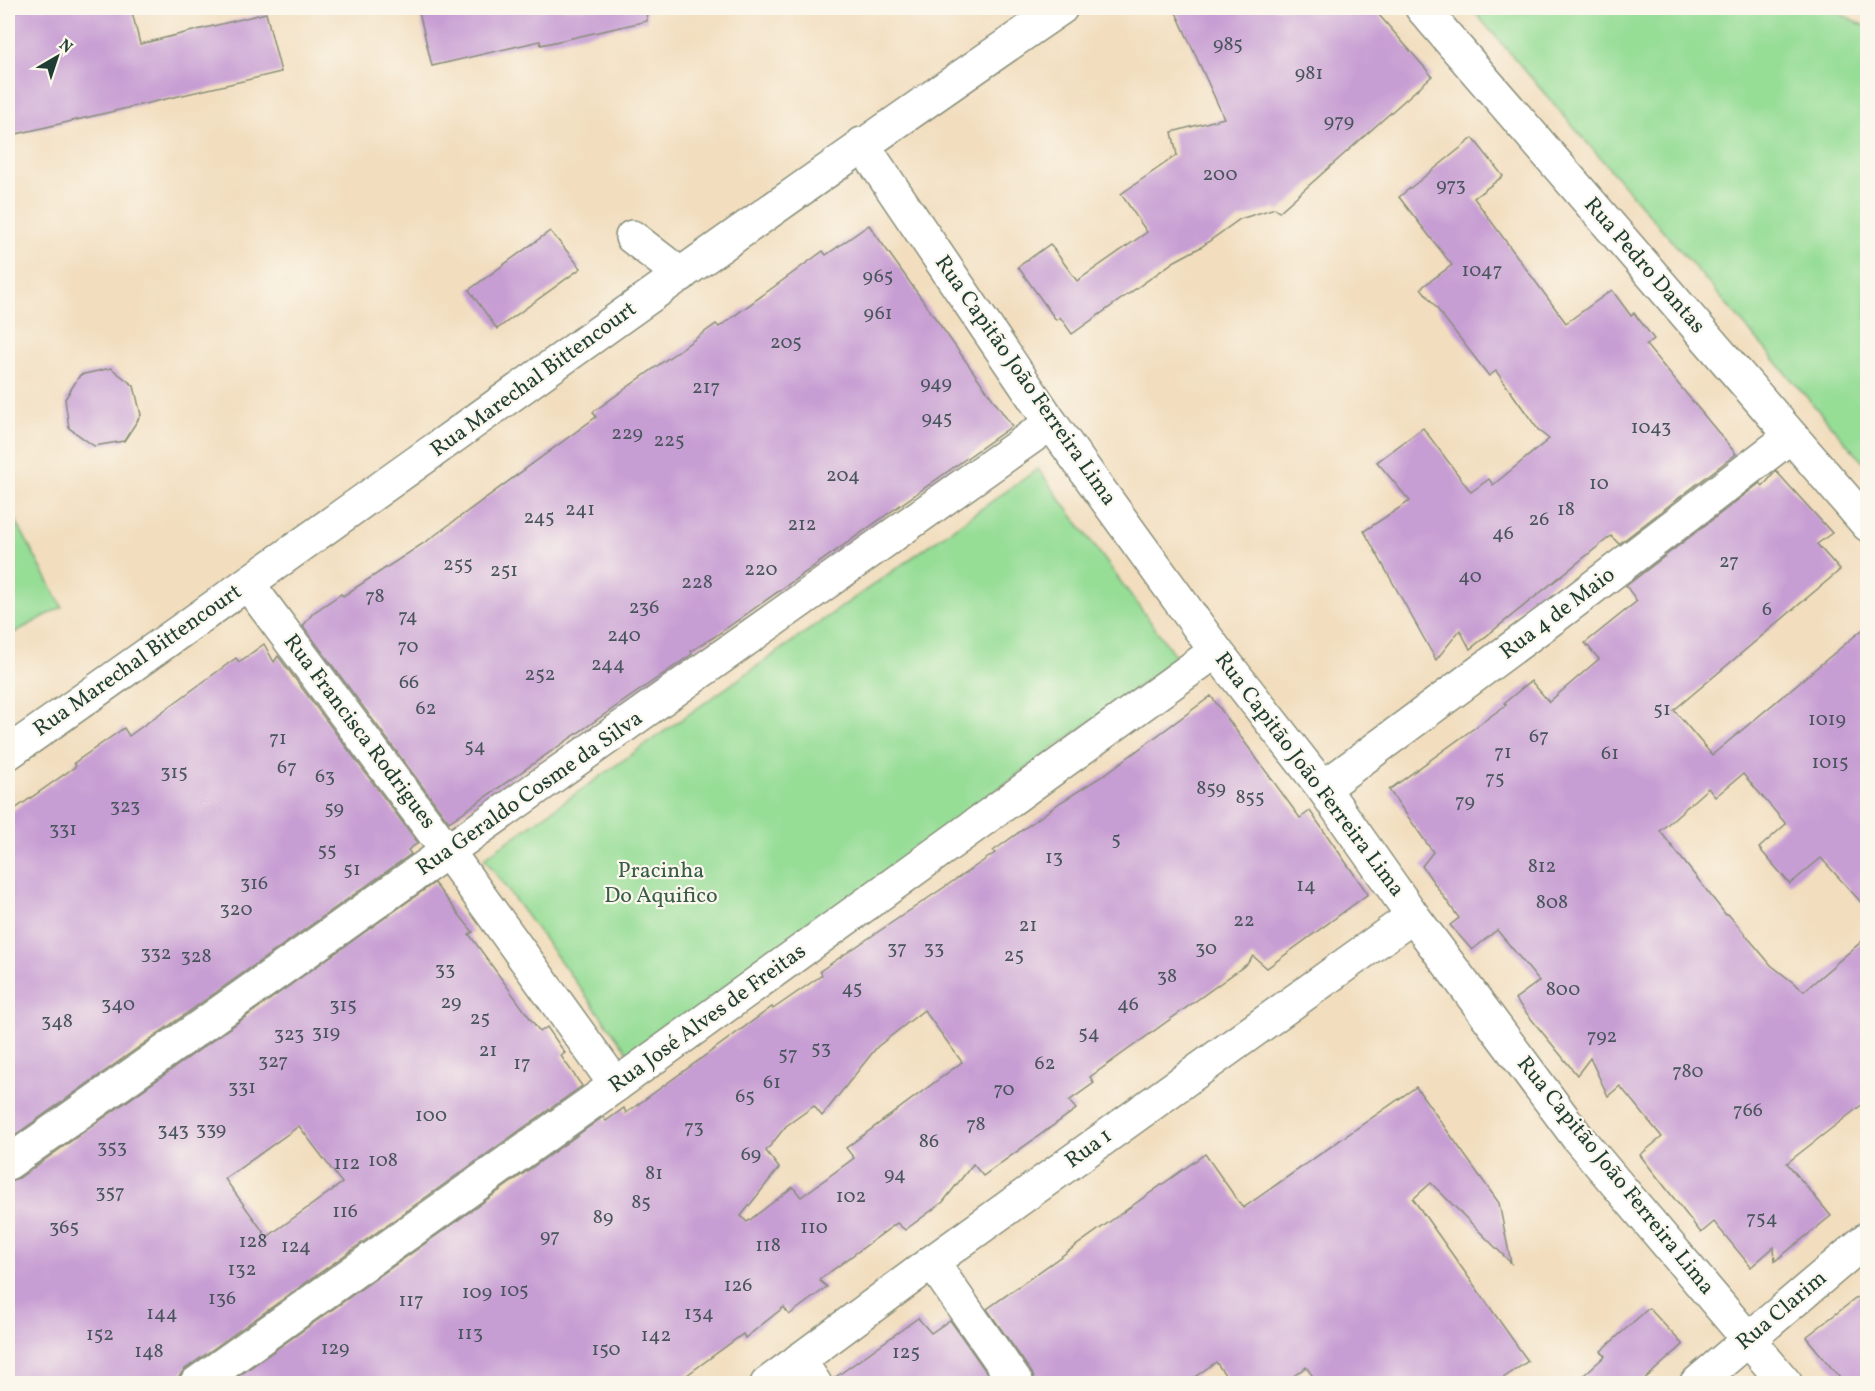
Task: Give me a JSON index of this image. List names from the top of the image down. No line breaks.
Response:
{"streets":{"street":["Rua Pedro Dantas","Rua Marechal Bittencourt","Rua Capitão João Ferreira Lima","Rua 4 de Maio","Rua Francisca Rodrigues","Rua Geraldo Cosme da Silva","Rua José Alves de Freitas","Rua 1","Rua Clarim"]},"crossings":[["Rua Pedro Dantas","Rua 4 de Maio"],["Rua Marechal Bittencourt","Rua Capitão João Ferreira Lima"],["Rua Marechal Bittencourt","Rua Francisca Rodrigues"],["Rua Capitão João Ferreira Lima","Rua 4 de Maio"],["Rua Capitão João Ferreira Lima","Rua Geraldo Cosme da Silva"],["Rua Capitão João Ferreira Lima","Rua José Alves de Freitas"],["Rua Capitão João Ferreira Lima","Rua 1"],["Rua Capitão João Ferreira Lima","Rua Clarim"],["Rua Francisca Rodrigues","Rua Geraldo Cosme da Silva"],["Rua Francisca Rodrigues","Rua José Alves de Freitas"]],"parks":["Pracinha Do Aquifico"],"house_numbers":["985","981","979","200","973","1047","965","961","205","949","217","945","1043","229","225","204","10","241","18","245","26","212","46","27","255","220","251","40","228","78","236","6","74","240","70","244","252","66","62","51","1019","67","71","54","71","61","1015","67","315","63","75","859","855","79","323","59","331","5","55","13","812","51","316","14","808","320","22","21","37","33","30","332","25","328","33","38","45","800","29","340","46","315","25","348","319","54","323","792","53","21","57","327","17","62","780","61","331","70","65","766","100","78","73","339","343","86","353","69","108","112","81","94","357","102","85","116","89","754","365","110","97","128","118","124","132","126","105","109","136","117","144","134","113","152","142","129","150","148","125"],"north":"top right"}
